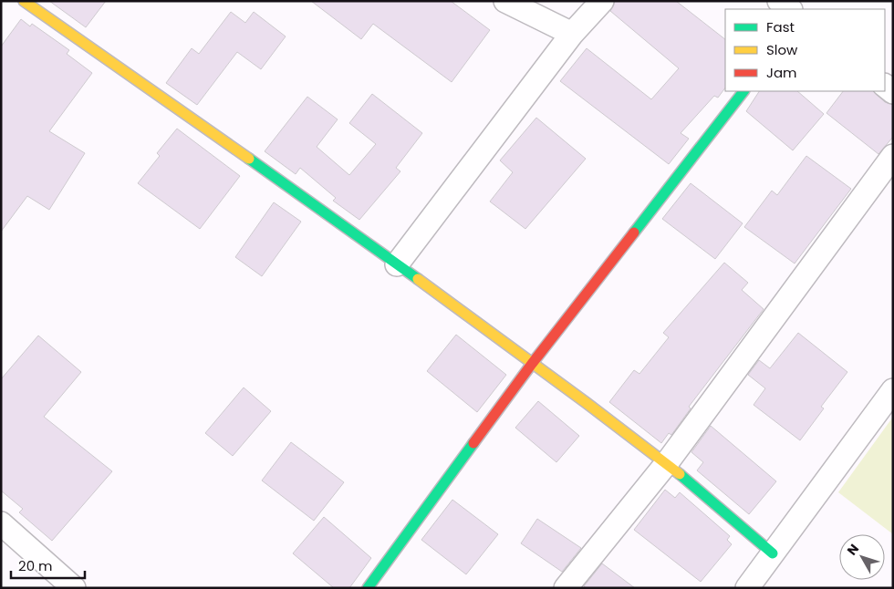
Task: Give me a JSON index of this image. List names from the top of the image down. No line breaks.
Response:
{"legend":["Fast","Slow","Jam"],"scale_bar":"20 m","north":"top left"}
